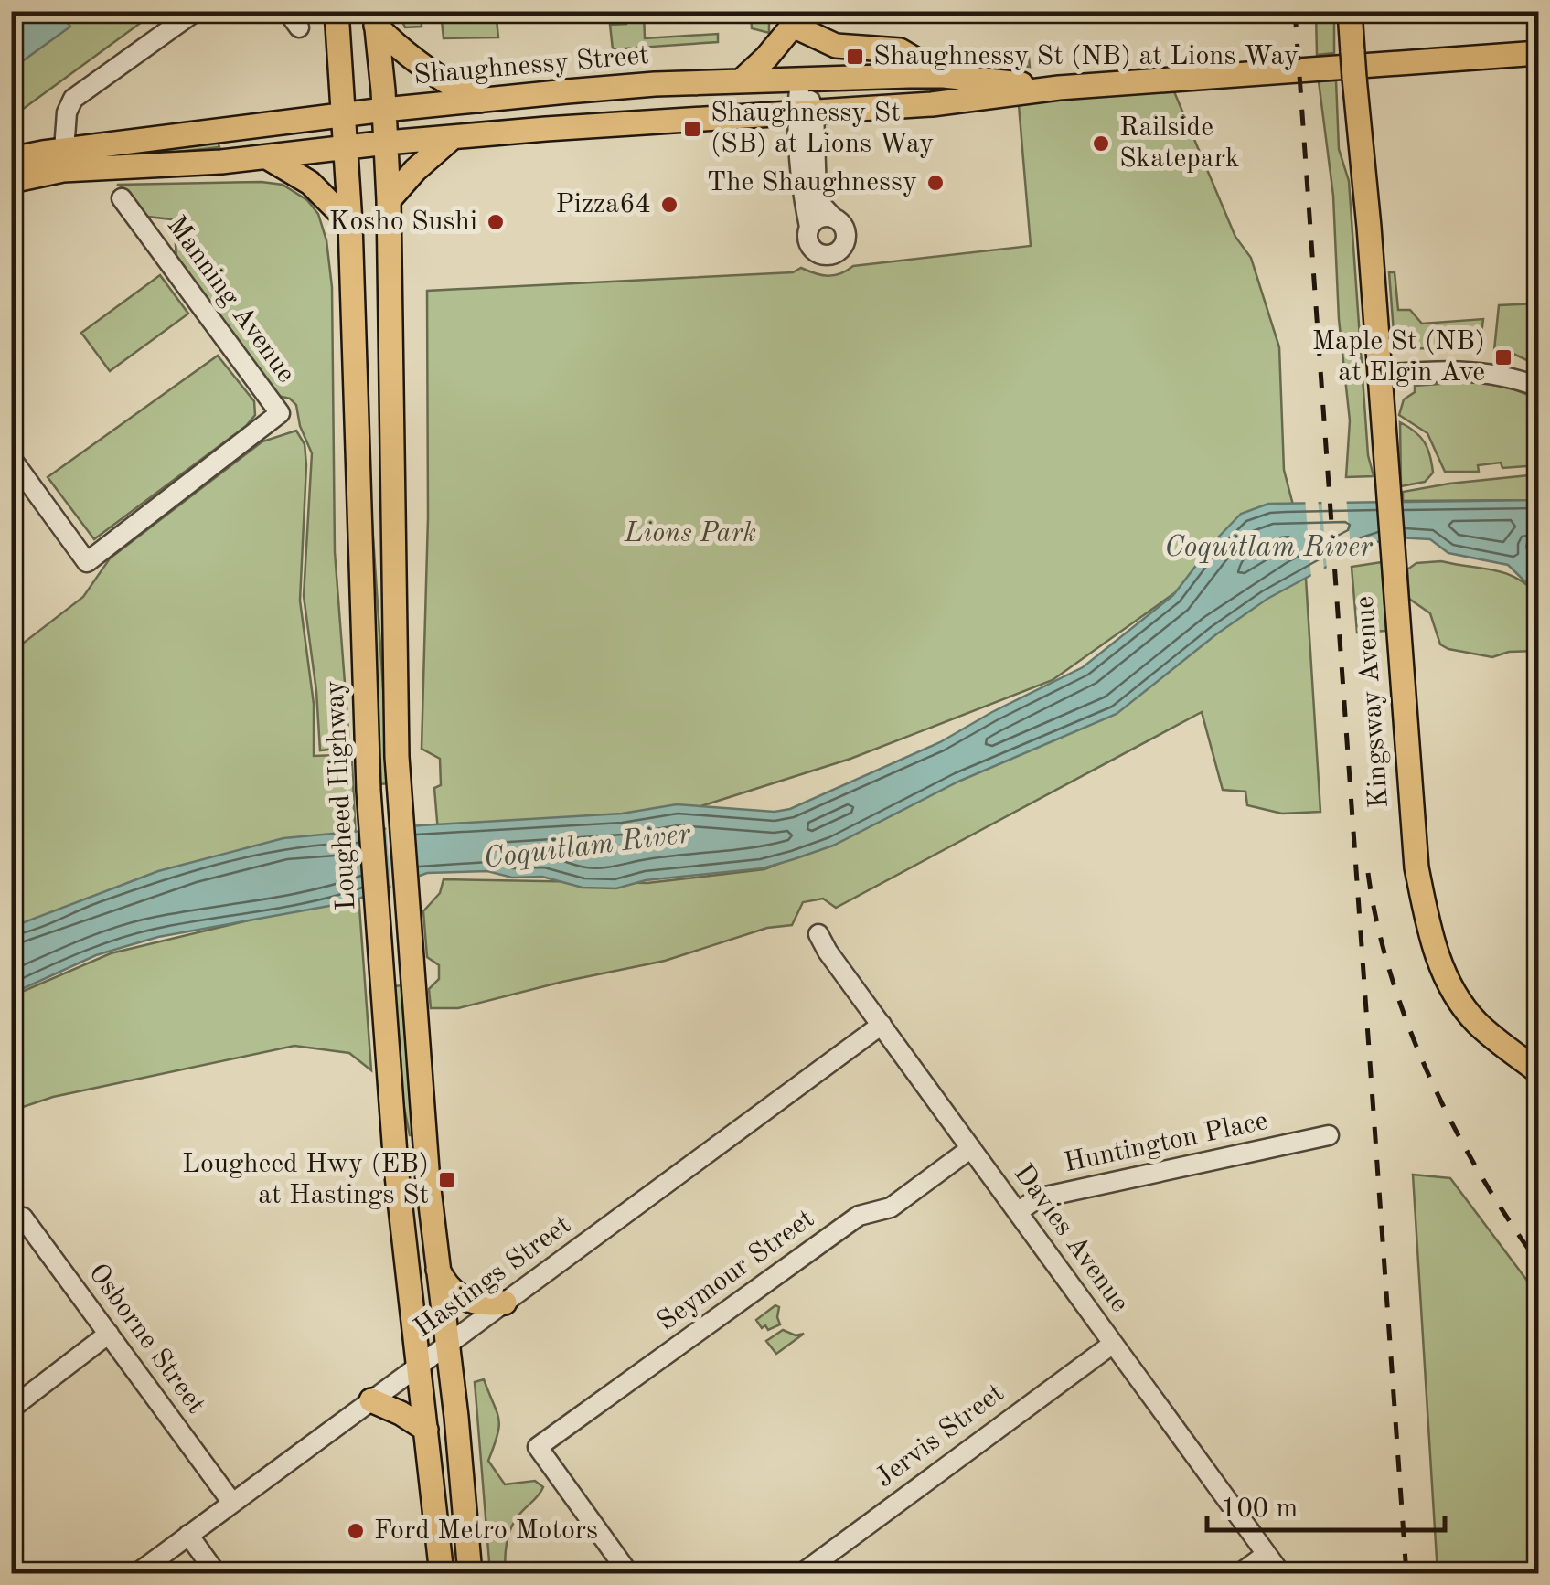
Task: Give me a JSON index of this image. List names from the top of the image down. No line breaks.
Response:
{"streets":{"main road":["Shaughnessy Street","Kingsway Avenue","Lougheed Highway"],"street":["Manning Avenue","Huntington Place","Davies Avenue","Seymour Street","Hastings Street","Osborne Street","Jervis Street"]},"crossings":[["Shaughnessy Street","Lougheed Highway"],["Lougheed Highway","Hastings Street"],["Huntington Place","Davies Avenue"],["Davies Avenue","Seymour Street"],["Davies Avenue","Hastings Street"],["Davies Avenue","Jervis Street"],["Hastings Street","Osborne Street"]],"water":["Coquitlam River"],"parks":["Lions Park"],"places":{"transit":["Shaughnessy St (NB) at Lions Way","Shaughnessy St (SB) at Lions Way","Maple St (NB) at Elgin Ave","Lougheed Hwy (EB) at Hastings St"],"other":["Railside Skatepark","The Shaughnessy","Pizza64","Kosho Sushi","Ford Metro Motors"]},"scale_bar":"100 m"}
